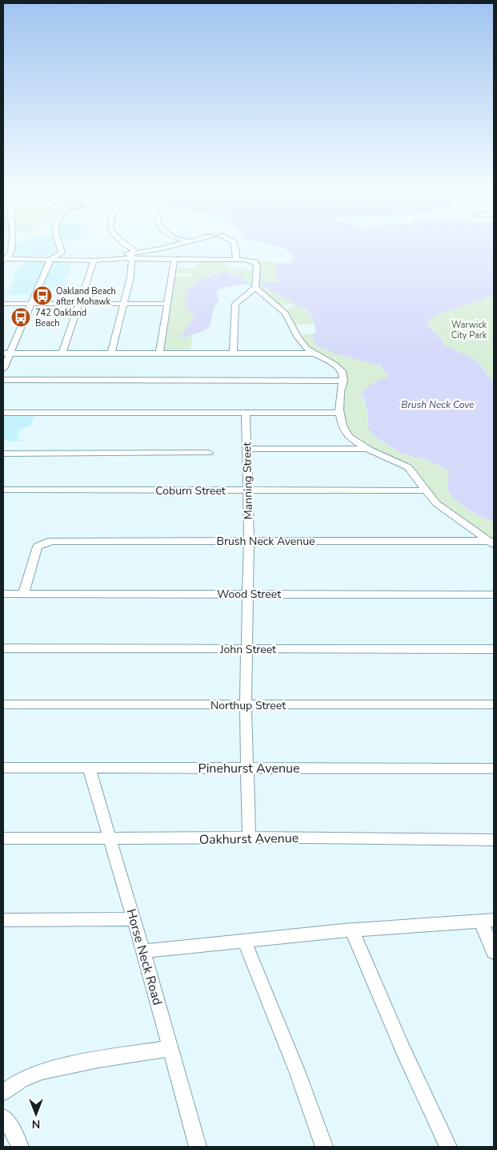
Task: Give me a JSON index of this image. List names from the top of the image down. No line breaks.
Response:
{"streets":{"street":["Manning Street","Coburn Street","Brush Neck Avenue","Wood Street","John Street","Northup Street","Pinehurst Avenue","Oakhurst Avenue","Horse Neck Road"]},"crossings":[["Manning Street","Coburn Street"],["Manning Street","Brush Neck Avenue"],["Manning Street","Wood Street"],["Manning Street","John Street"],["Manning Street","Northup Street"],["Manning Street","Pinehurst Avenue"],["Manning Street","Oakhurst Avenue"],["Brush Neck Avenue","Wood Street"],["Pinehurst Avenue","Horse Neck Road"],["Oakhurst Avenue","Horse Neck Road"]],"water":["Brush Neck Cove"],"parks":["Warwick City Park"],"places":{"bus stop":["Oakland Beach after Mohawk","742 Oakland Beach"]},"north":"bottom"}
